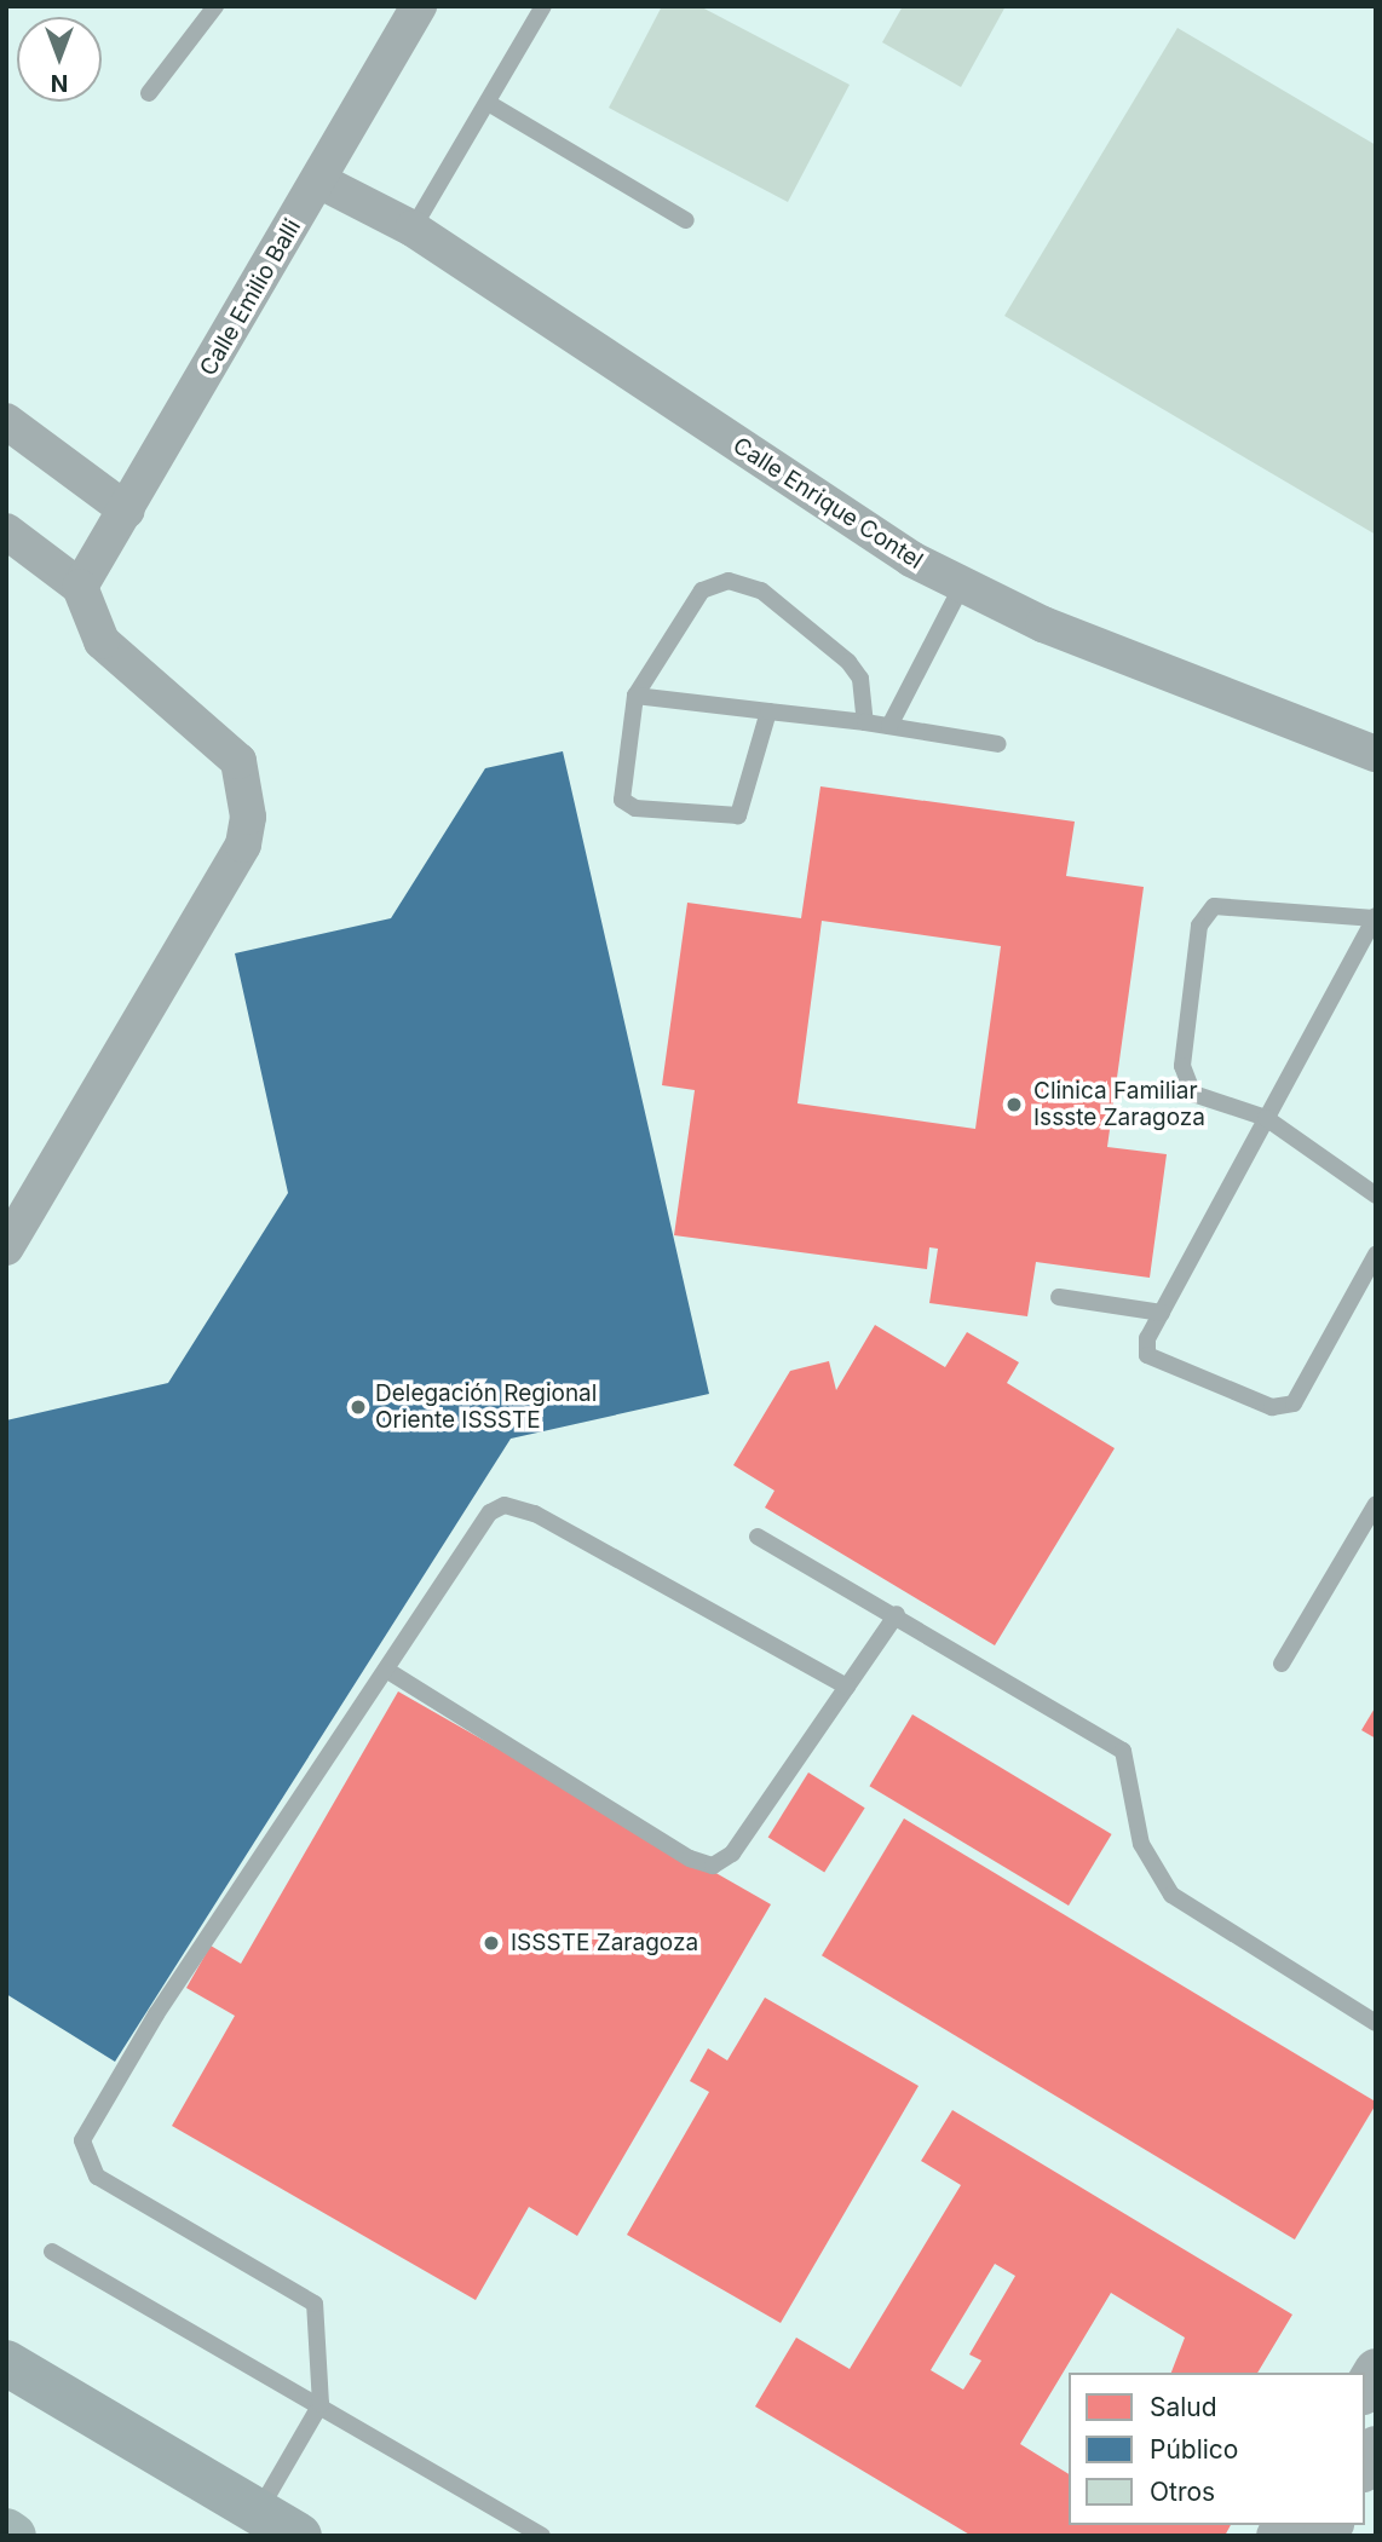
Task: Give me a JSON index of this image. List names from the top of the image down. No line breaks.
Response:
{"streets":{"street":["Calle Emilio Balli","Calle Enrique Contel"]},"crossings":[["Calle Emilio Balli","Calle Enrique Contel"]],"places":["Clinica Familiar Issste Zaragoza","Delegación Regional Oriente ISSSTE","ISSSTE Zaragoza"],"legend":["Salud","Público","Otros"],"north":"bottom"}
